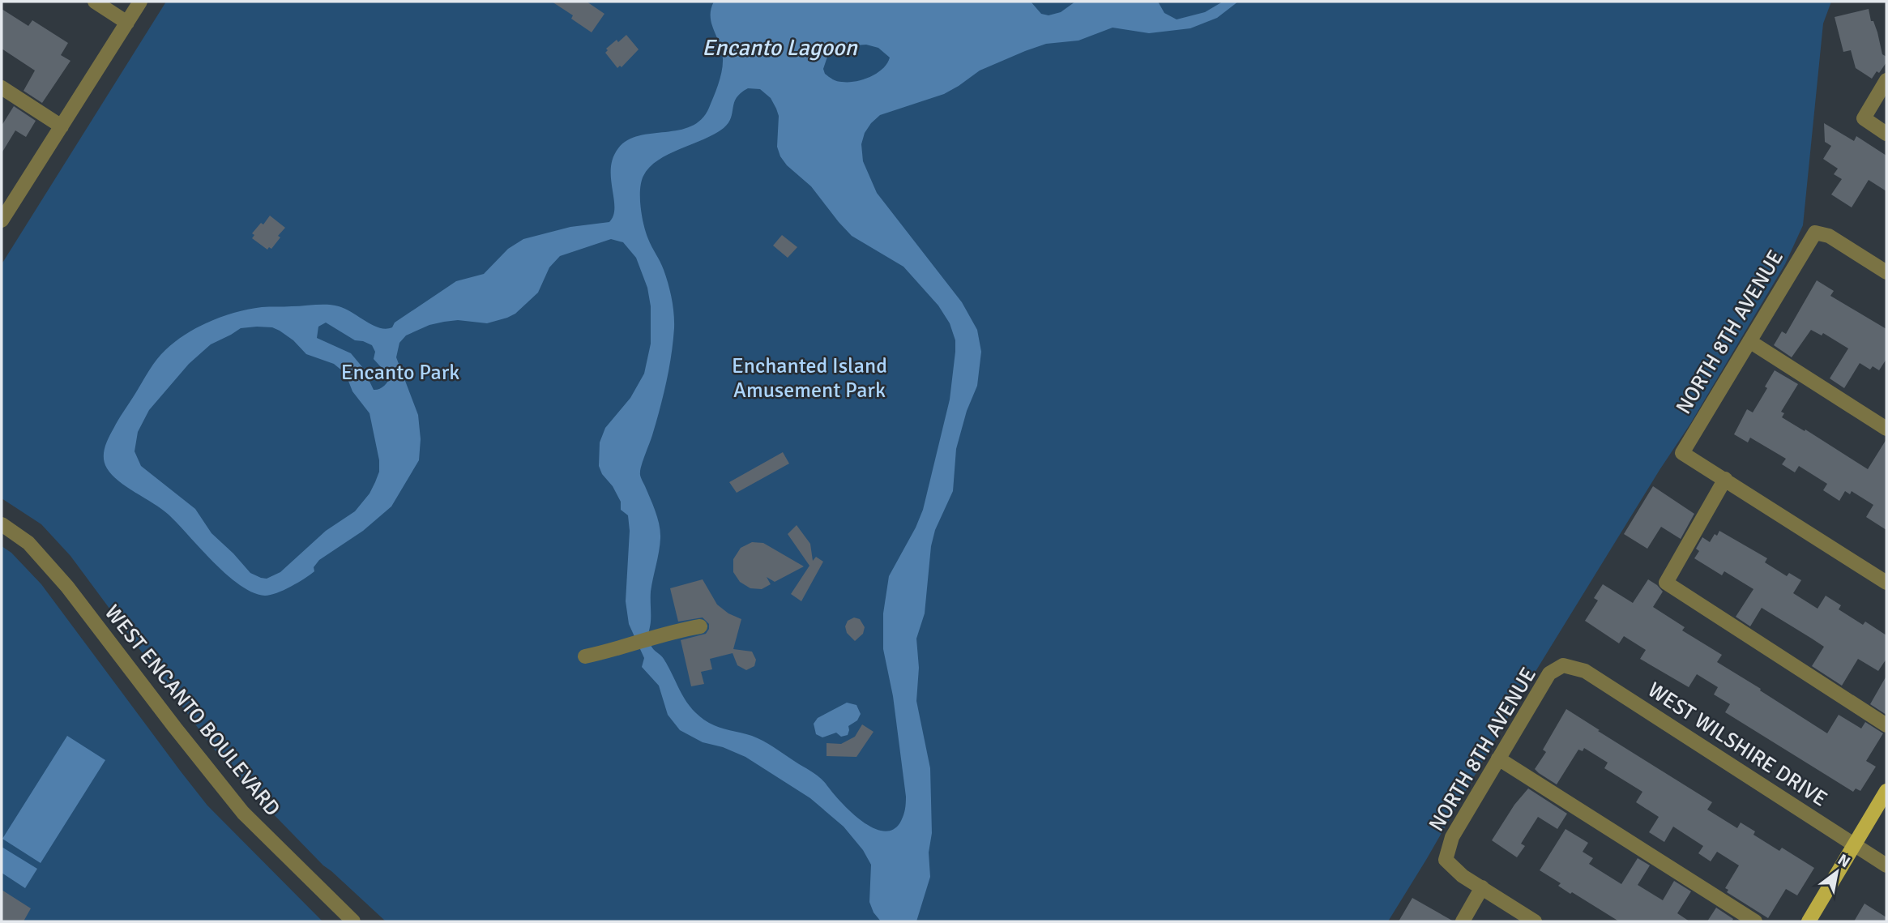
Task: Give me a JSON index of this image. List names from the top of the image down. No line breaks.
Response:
{"streets":{"street":["NORTH 8TH AVENUE","WEST ENCANTO BOULEVARD","WEST WILSHIRE DRIVE"]},"crossings":[["NORTH 8TH AVENUE","WEST WILSHIRE DRIVE"]],"water":["Encanto Lagoon"],"parks":["Enchanted Island Amusement Park","Encanto Park"],"north":"top right"}
